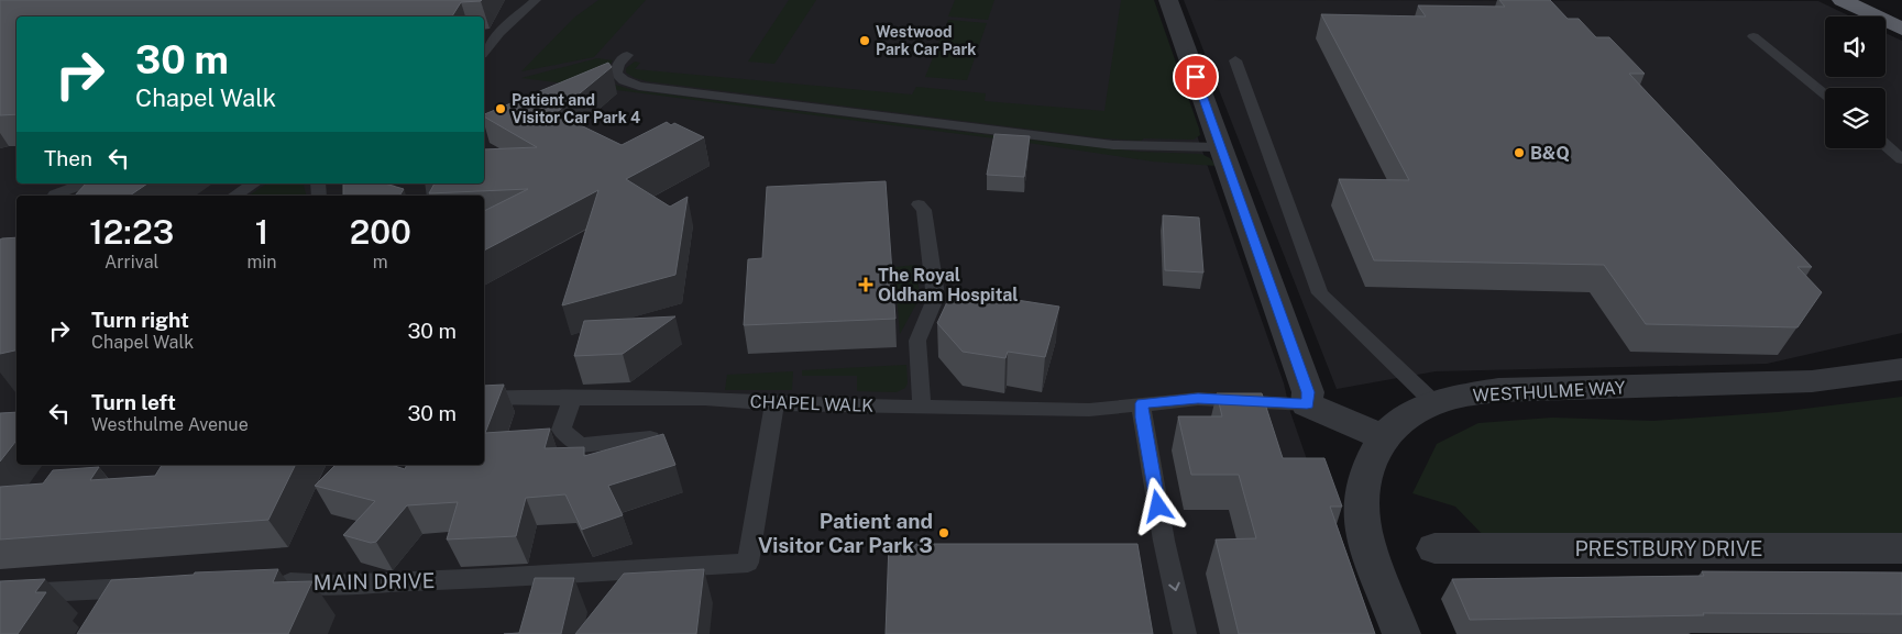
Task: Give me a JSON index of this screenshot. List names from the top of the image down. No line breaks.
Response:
{"streets":{"street":["WESTHULME WAY","PRESTBURY DRIVE"],"lane":["CHAPEL WALK","MAIN DRIVE"]},"places":{"other":["Westwood Park Car Park","Patient and Visitor Car Park 4","B&Q","Patient and Visitor Car Park 3"],"health":["The Royal Oldham Hospital"]},"page":{"turn":["30 m","Chapel Walk"],"then":"Then","eta":["12:23","Arrival","1","min","200","m"],"list":[{"name":"Turn right","note":"Chapel Walk","value":"30 m"},{"name":"Turn left","note":"Westhulme Avenue","value":"30 m"}]}}
